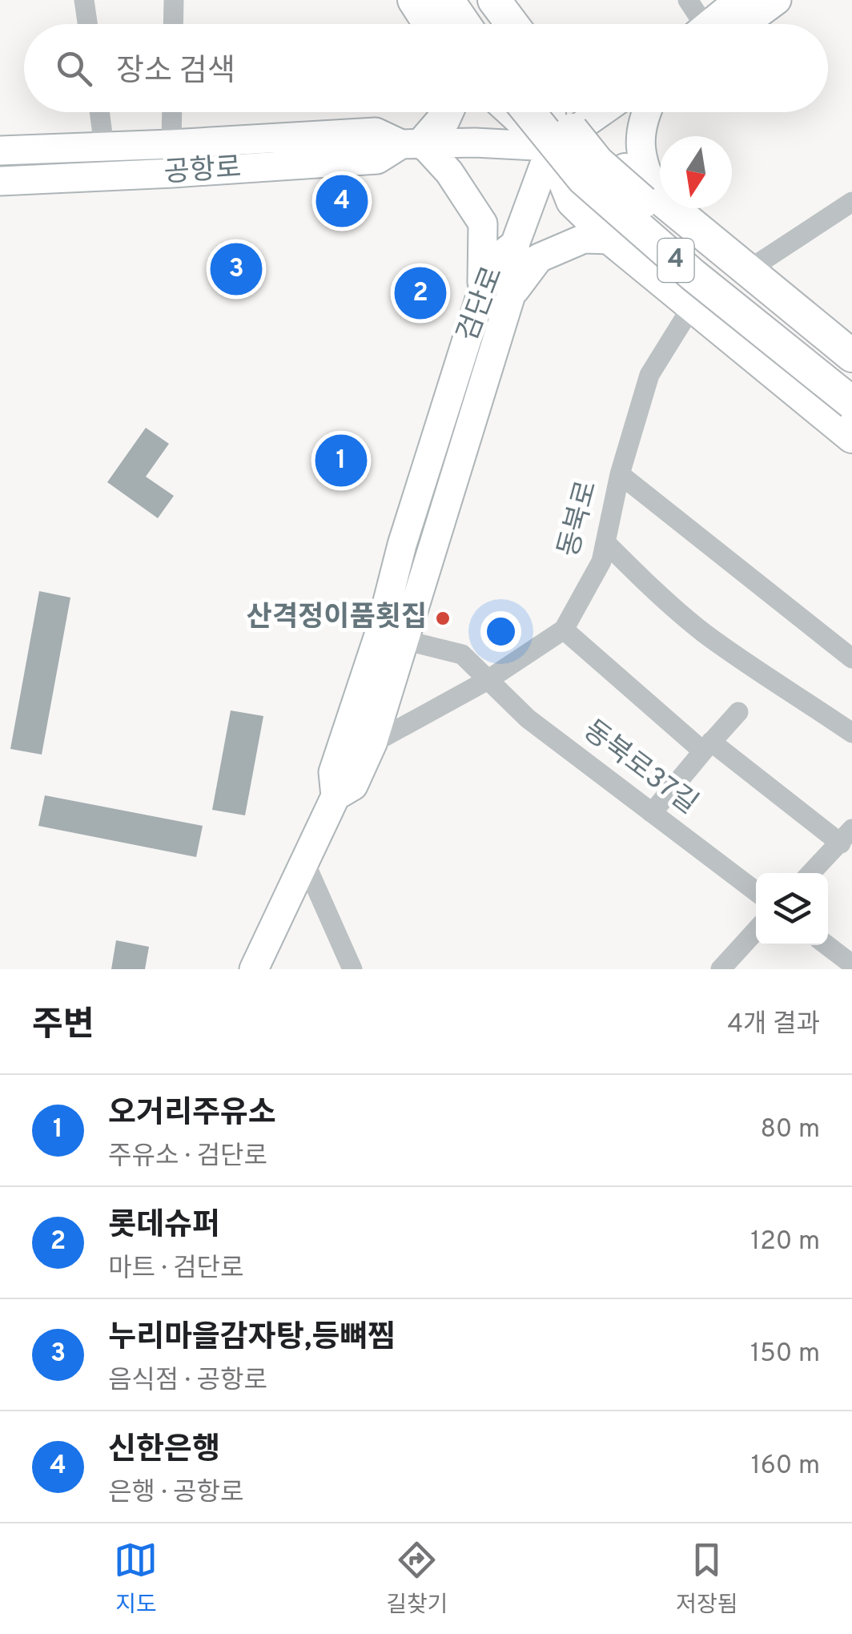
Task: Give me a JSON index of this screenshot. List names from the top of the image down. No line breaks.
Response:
{"streets":{"main road":["공항로","4","검단로"],"street":["동북로","동북로37길"]},"crossings":[["검단로","동북로"],["검단로","동북로37길"],["동북로","동북로37길"]],"places":["산격정이품횟집"],"north":"bottom","page":{"search":"장소 검색","pins":["4","3","2","1"],"heading":["주변","4개 결과"],"list":[{"mark":"1","name":"오거리주유소","note":"주유소 · 검단로","value":"80 m"},{"mark":"2","name":"롯데슈퍼","note":"마트 · 검단로","value":"120 m"},{"mark":"3","name":"누리마을감자탕,등뼈찜","note":"음식점 · 공항로","value":"150 m"},{"mark":"4","name":"신한은행","note":"은행 · 공항로","value":"160 m"}],"nav":["지도","길찾기","저장됨"]}}
